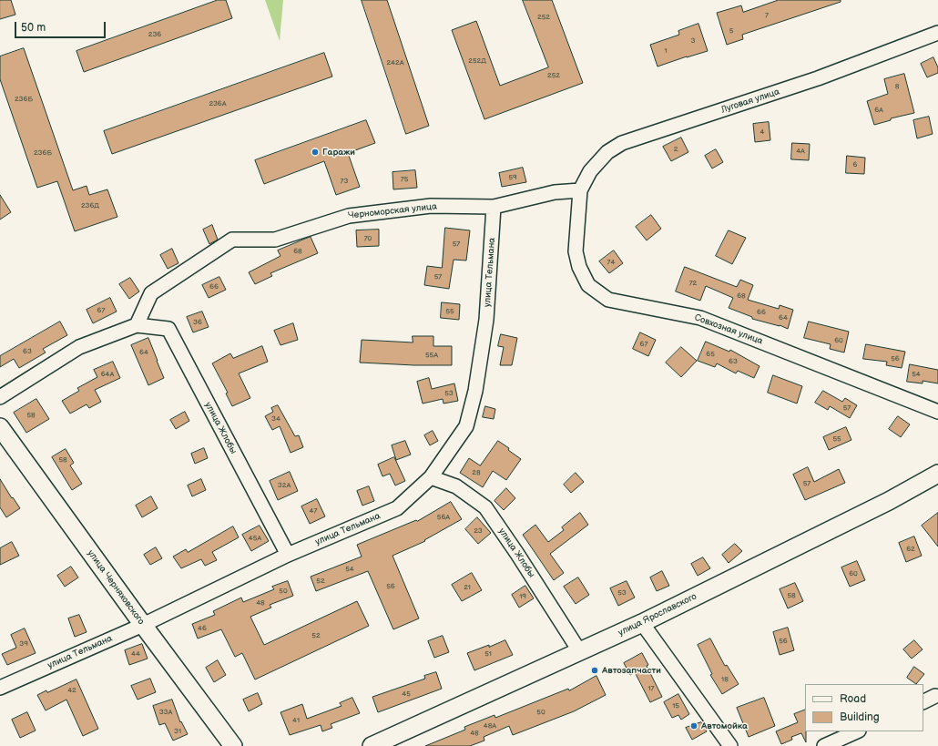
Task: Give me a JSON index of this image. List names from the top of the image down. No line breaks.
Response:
{"streets":{"street":["Луговая улица","Черноморская улица","улица Тельмана","Совхозная улица","улица Жлобы","улица Черняховского","улица Ярославского"]},"crossings":[["Луговая улица","Черноморская улица"],["Луговая улица","Совхозная улица"],["Черноморская улица","улица Тельмана"],["Черноморская улица","Совхозная улица"],["Черноморская улица","улица Жлобы"],["улица Тельмана","улица Жлобы"],["улица Тельмана","улица Черняховского"],["улица Жлобы","улица Ярославского"]],"places":["Гаражи","Автозапчасти","Автомойка"],"house_numbers":["7","252","5","236","3","1","252Д","242А","252","8","236Б","236А","6А","4","2","4А","236Б","6","59","75","73","236Д","70","57","68","74","57","72","66","68","67","55","66","64","36","60","67","63","64","65","55А","56","63","64А","54","53","57","58","34","55","58","28","57","32А","47","56А","23","45А","62","54","60","52","56","21","50","53","58","19","48","46","52","56","39","44","51","18","17","42","45","15","33А","50","41","48А","31","48"],"legend":["Road","Building"],"scale_bar":"50 m"}
